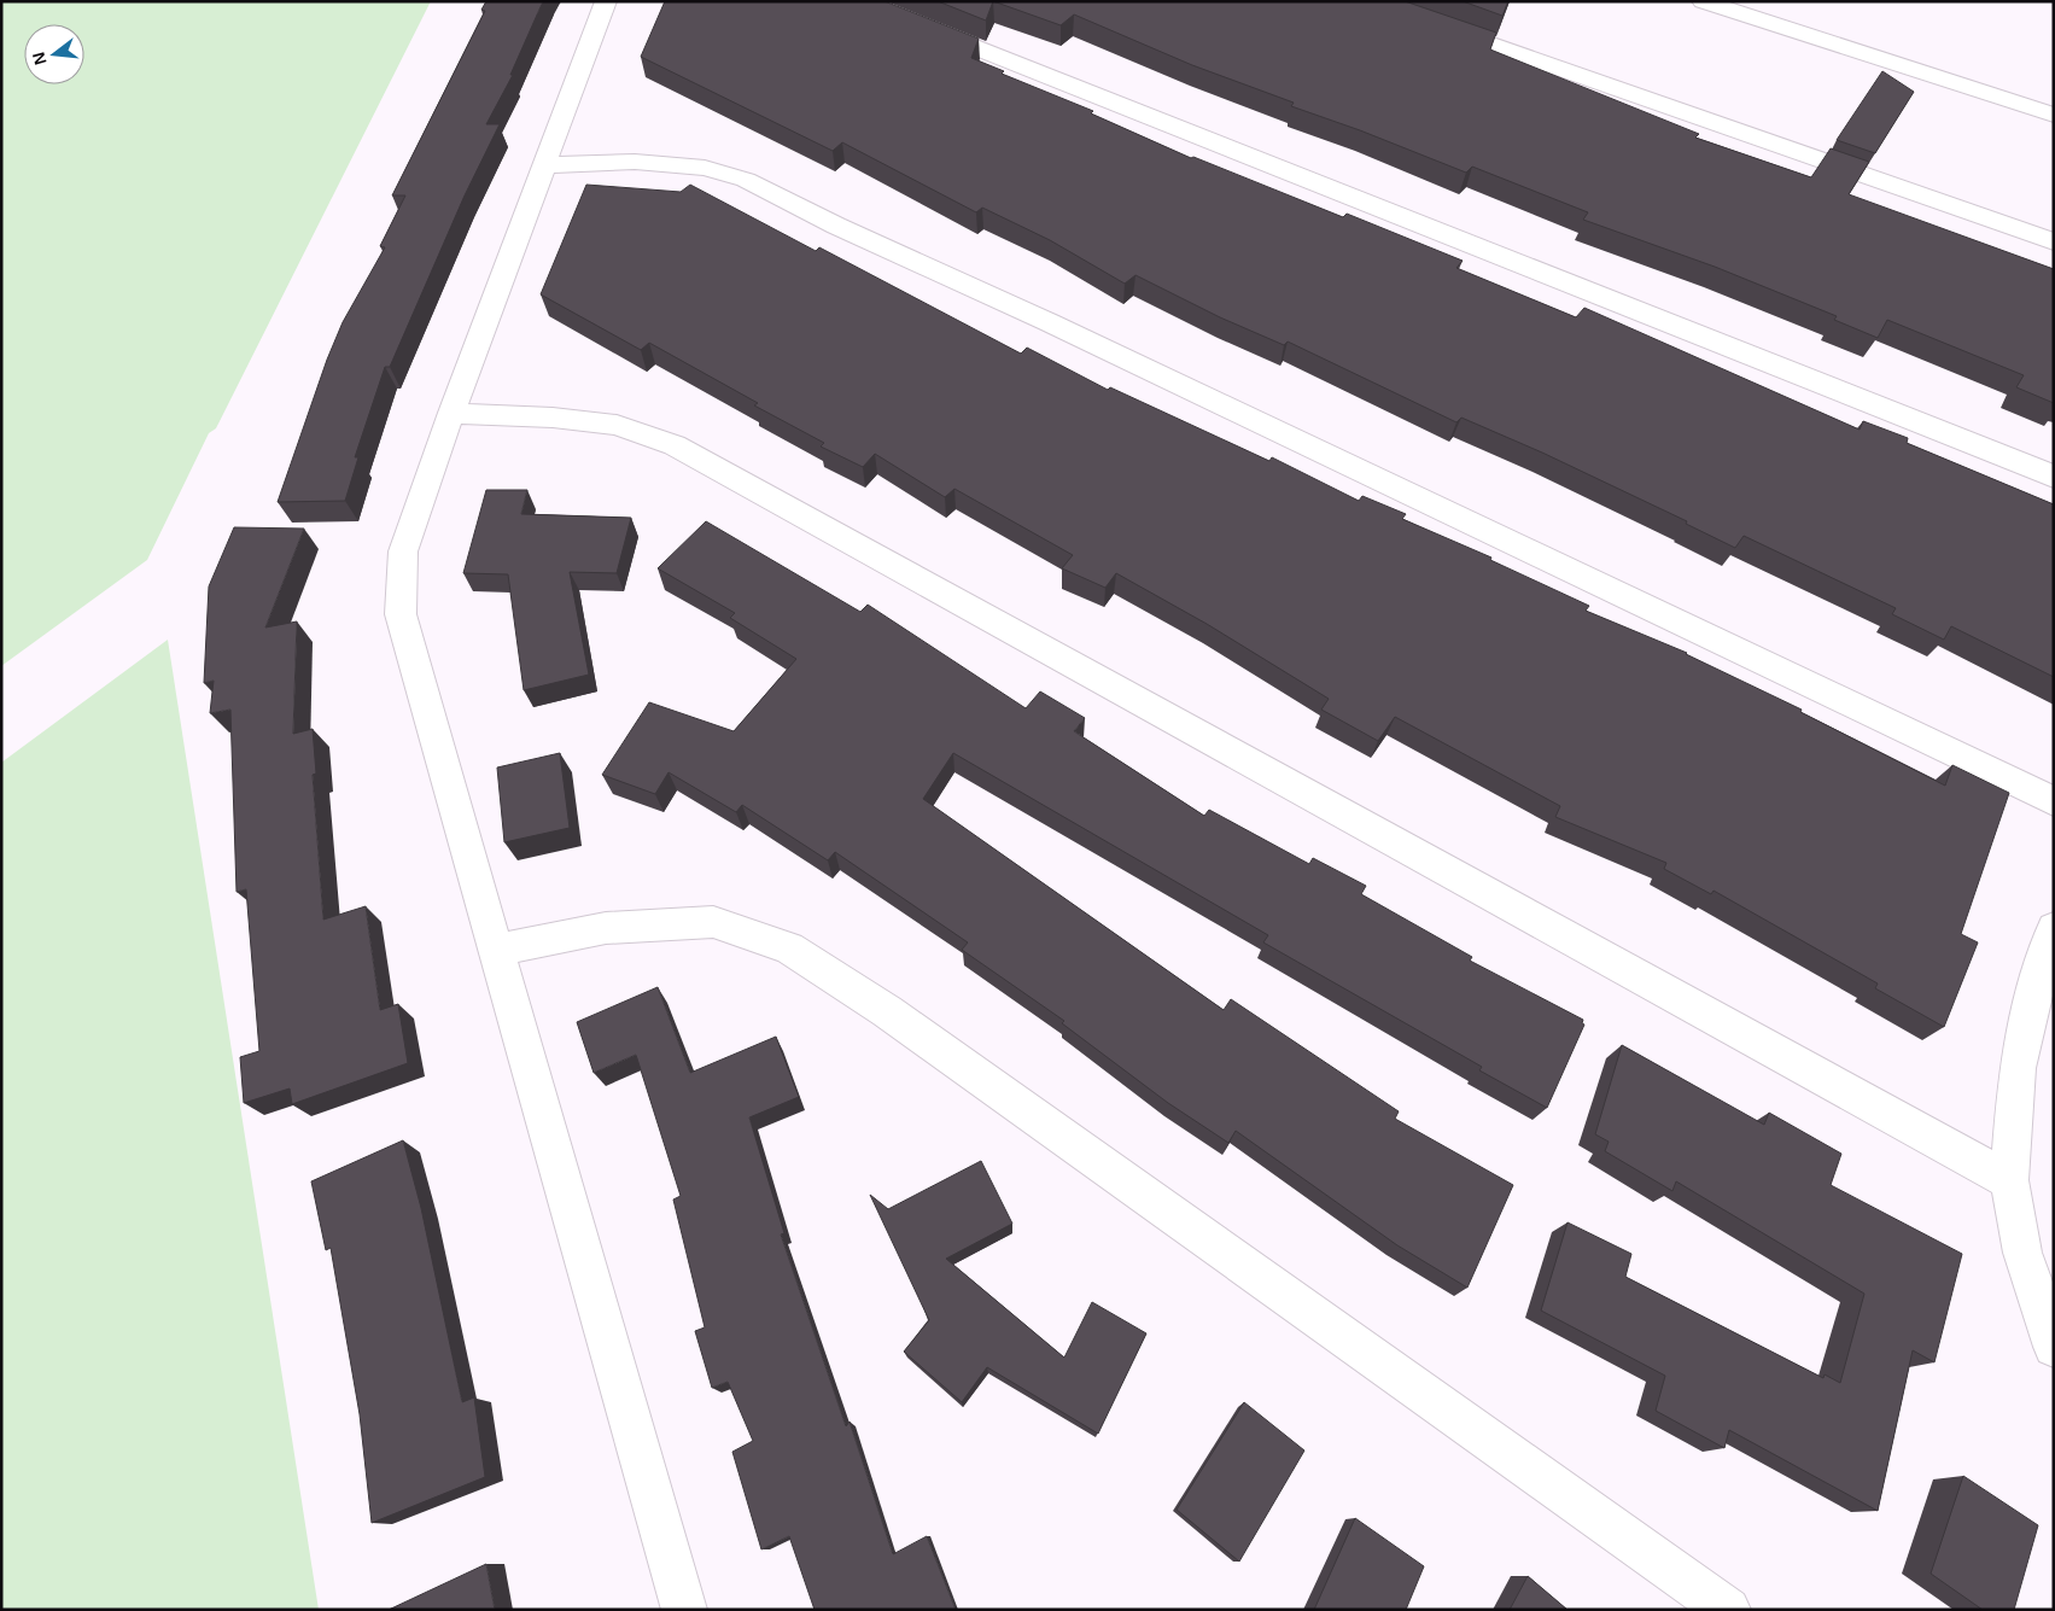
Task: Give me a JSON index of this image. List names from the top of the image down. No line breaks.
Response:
{"north":"left"}
